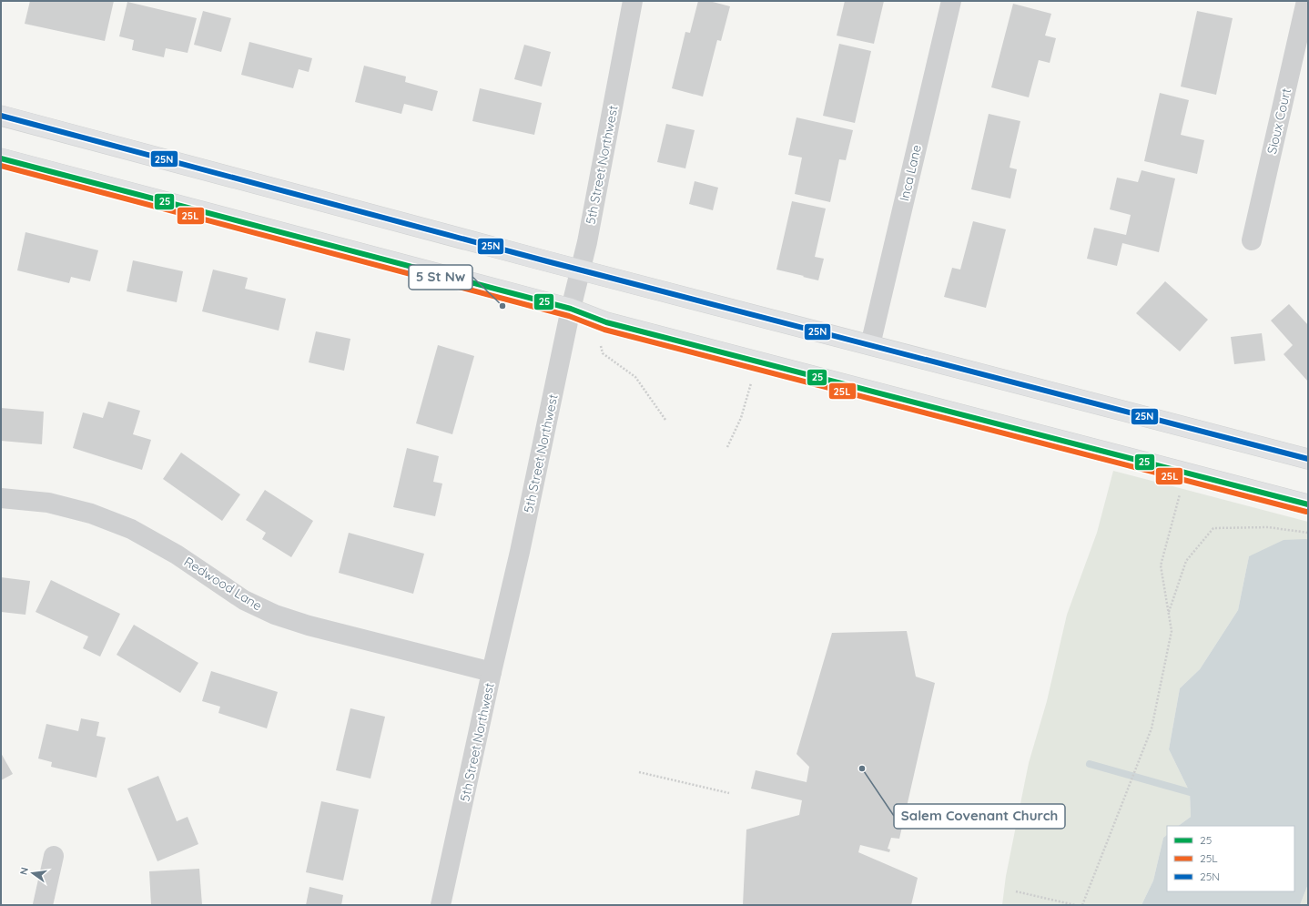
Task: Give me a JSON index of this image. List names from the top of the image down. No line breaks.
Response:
{"streets":{"street":["Sioux Court","5th Street Northwest","Inca Lane","Redwood Lane"]},"crossings":[["5th Street Northwest","Redwood Lane"]],"places":["5 St Nw","Salem Covenant Church"],"lines":["transit line 25N","transit line 25","transit line 25L"],"legend":["25","25L","25N"],"north":"left"}
